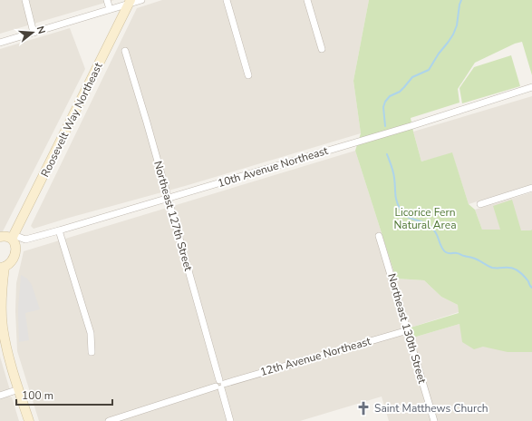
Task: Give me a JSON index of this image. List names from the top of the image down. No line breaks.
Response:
{"streets":{"main road":["Roosevelt Way Northeast"],"street":["10th Avenue Northeast","Northeast 127th Street","Northeast 130th Street","12th Avenue Northeast"]},"crossings":[["Roosevelt Way Northeast","10th Avenue Northeast"],["10th Avenue Northeast","Northeast 127th Street"],["Northeast 127th Street","12th Avenue Northeast"],["Northeast 130th Street","12th Avenue Northeast"]],"parks":["Licorice Fern Natural Area"],"places":{"church":["Saint Matthews Church"]},"scale_bar":"100 m","north":"right"}
